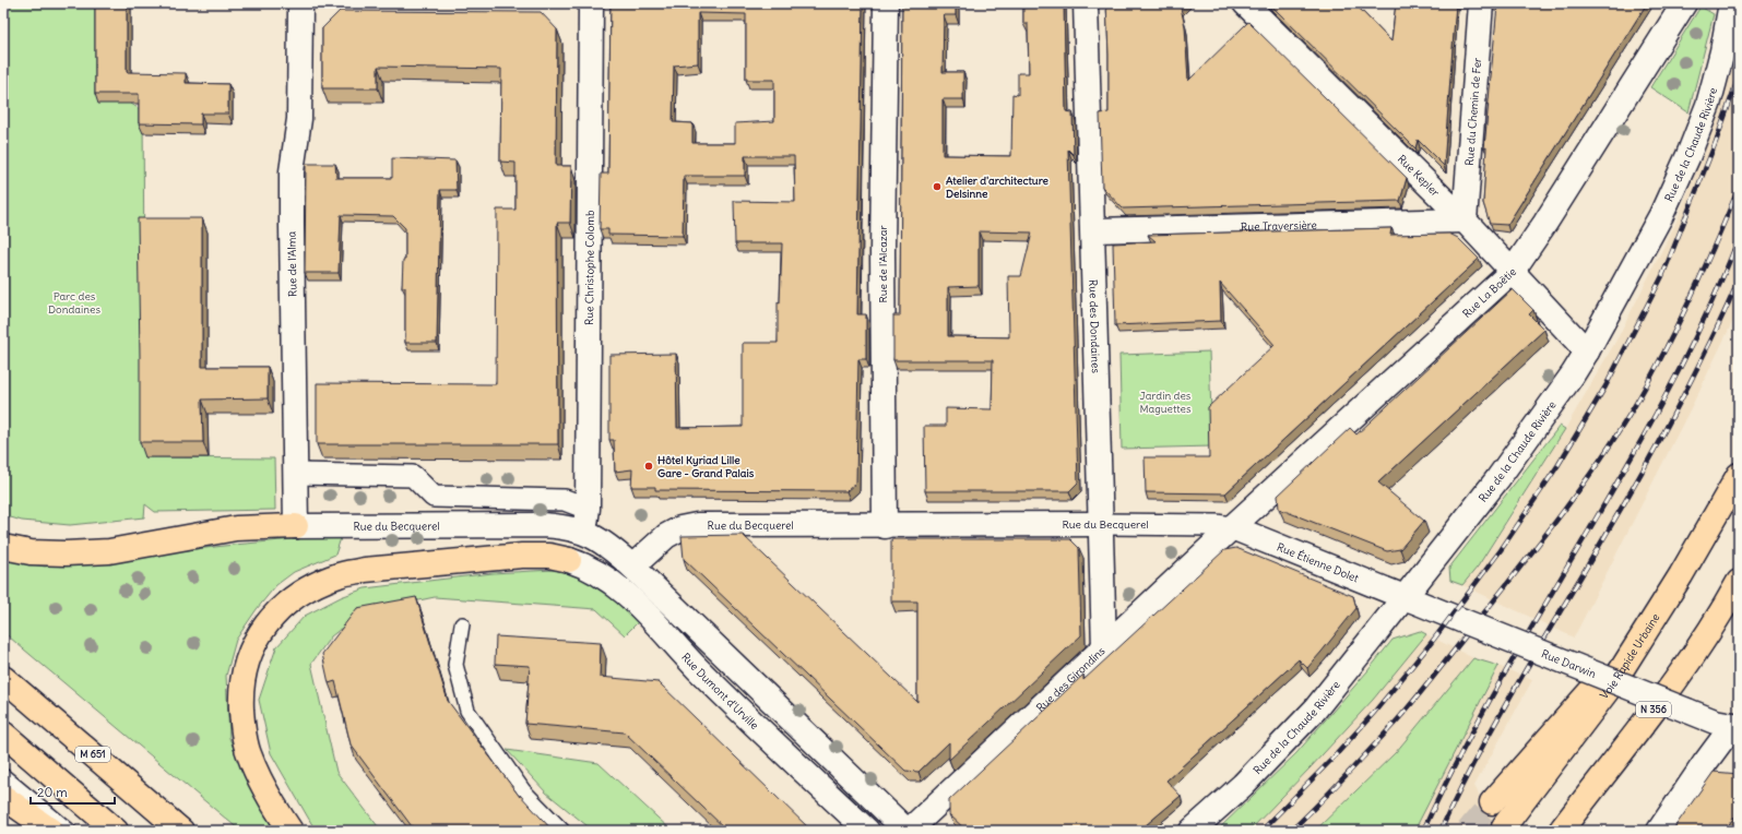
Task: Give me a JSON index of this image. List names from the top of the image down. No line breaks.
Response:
{"streets":{"highway":["Voie Rapide Urbaine","N 356","M 651"],"street":["Rue du Chemin de Fer","Rue de la Chaude Rivière","Rue Kepler","Rue Traversière","Rue de l'Alma","Rue de l'Alcazar","Rue Christophe Colomb","Rue La Boëtie","Rue des Dondaines","Rue du Becquerel","Rue Étienne Dolet","Rue Darwin","Rue des Girondins","Rue Dumont d'Urville"]},"crossings":[["Rue du Chemin de Fer","Rue Kepler"],["Rue du Chemin de Fer","Rue Traversière"],["Rue de la Chaude Rivière","Rue Kepler"],["Rue de la Chaude Rivière","Rue Étienne Dolet"],["Rue de la Chaude Rivière","Rue Darwin"],["Rue Kepler","Rue Traversière"],["Rue Kepler","Rue La Boëtie"],["Rue Traversière","Rue des Dondaines"],["Rue de l'Alma","Rue du Becquerel"],["Rue de l'Alcazar","Rue du Becquerel"],["Rue Christophe Colomb","Rue du Becquerel"],["Rue La Boëtie","Rue du Becquerel"],["Rue La Boëtie","Rue Étienne Dolet"],["Rue La Boëtie","Rue des Girondins"],["Rue des Dondaines","Rue du Becquerel"],["Rue des Dondaines","Rue des Girondins"],["Rue du Becquerel","Rue Étienne Dolet"],["Rue du Becquerel","Rue des Girondins"],["Rue Étienne Dolet","Rue Darwin"],["Rue Étienne Dolet","Rue des Girondins"]],"parks":["Parc des Dondaines","Jardin des Maguettes"],"places":["Atelier d'architecture Delsinne","Hôtel Kyriad Lille Gare - Grand Palais"],"scale_bar":"20 m"}
